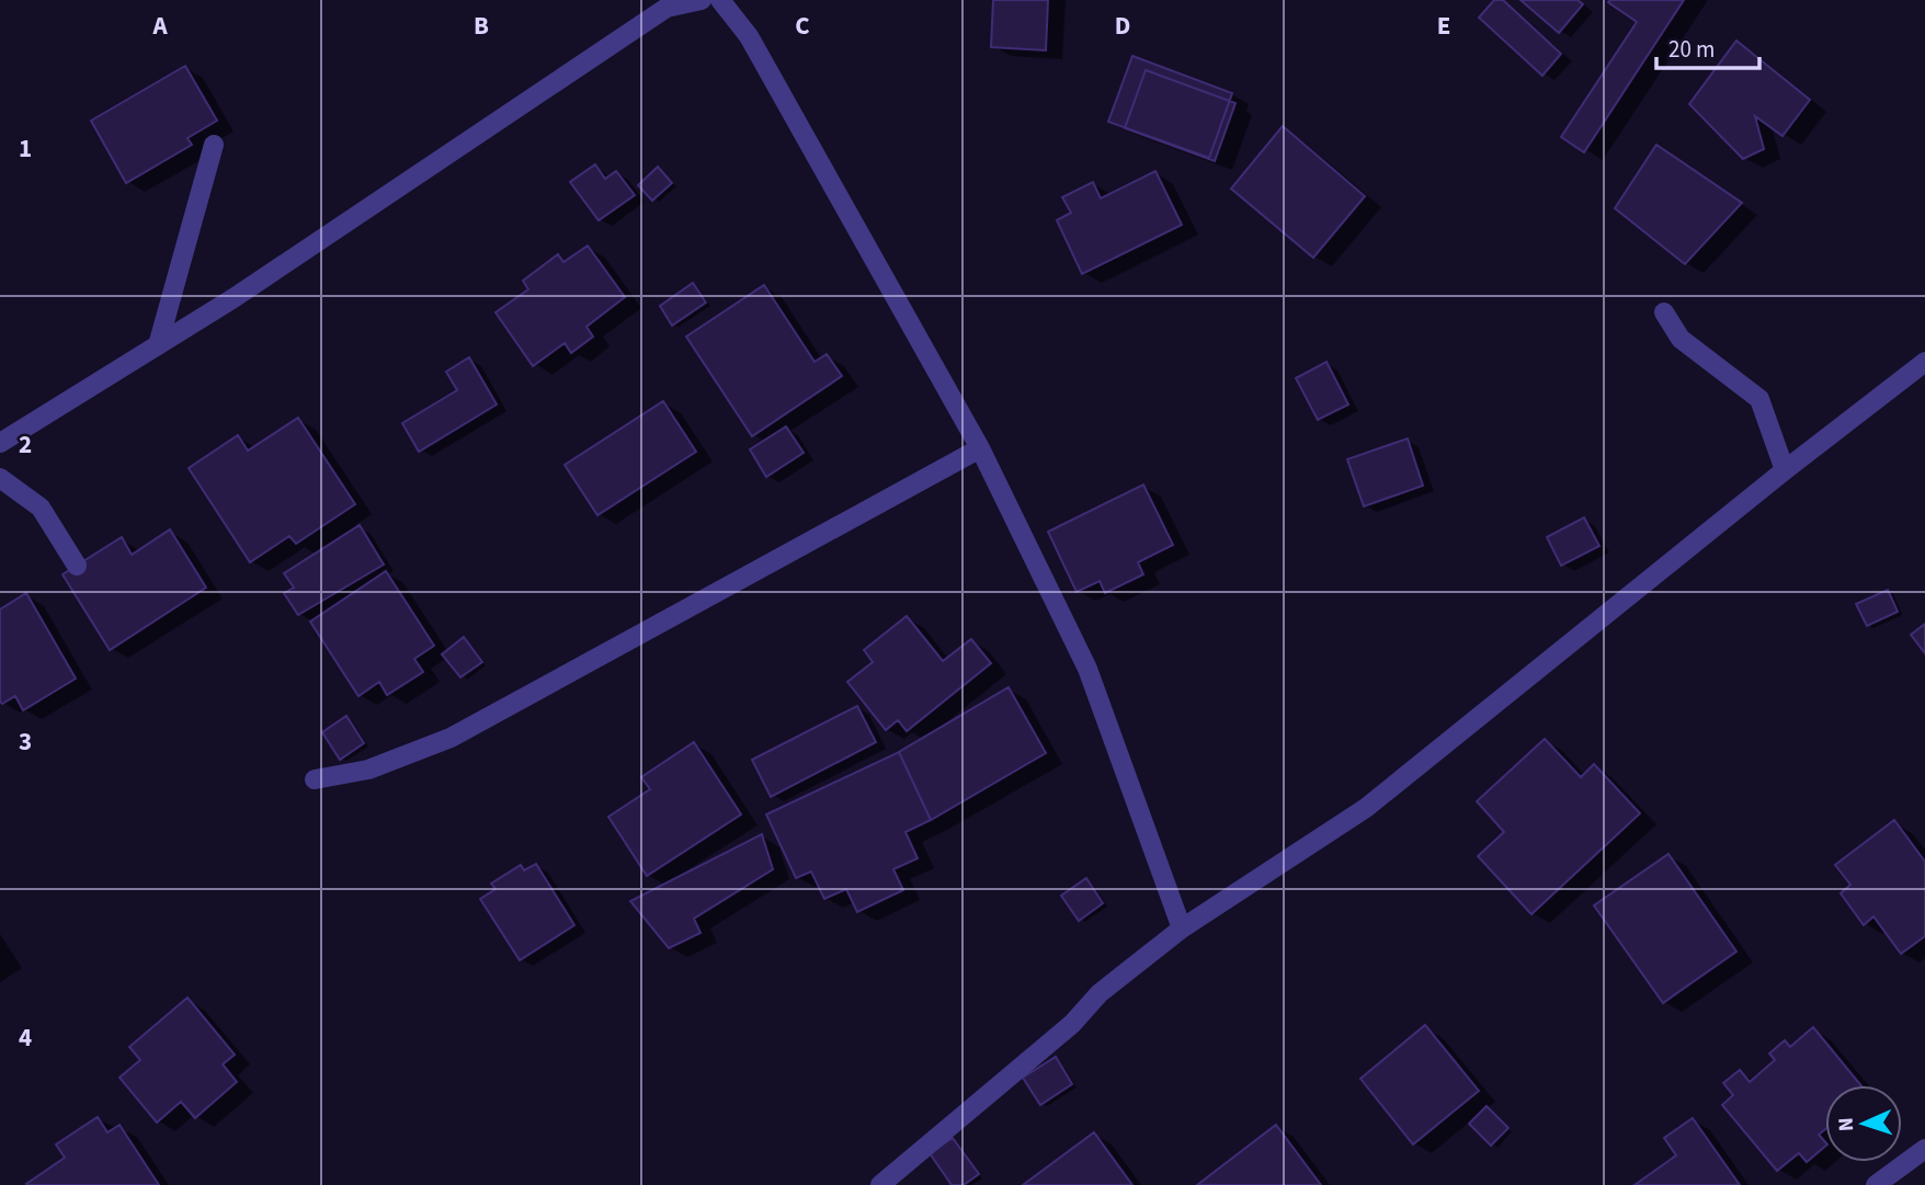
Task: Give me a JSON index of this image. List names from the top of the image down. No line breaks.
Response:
{"scale_bar":"20 m","north":"left","grid":{"columns":["A","B","C","D","E"],"rows":["1","2","3","4"]}}
